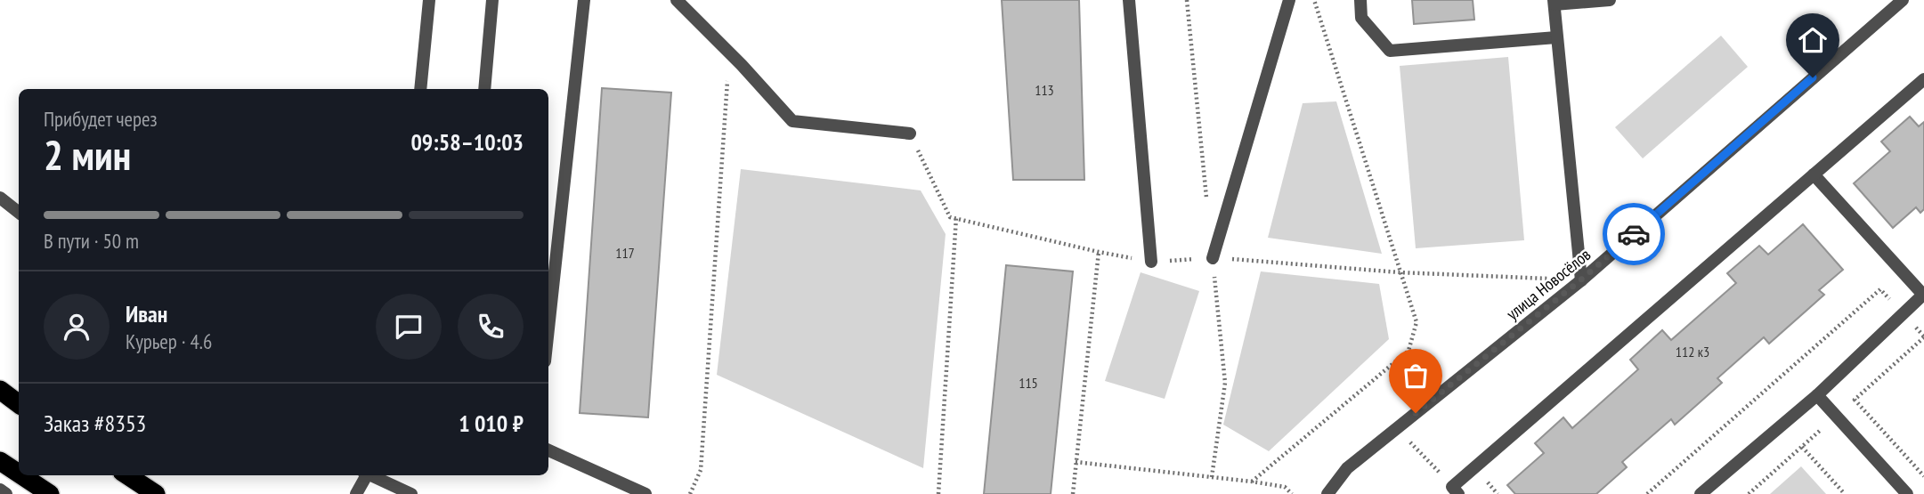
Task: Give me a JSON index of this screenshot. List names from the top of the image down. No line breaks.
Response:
{"streets":{"street":["улица Новосёлов"]},"house_numbers":["113","117","112 к3","115"],"page":{"heading":["2 мин","Прибудет через","09:58–10:03"],"panel":["Иван","Курьер · 4.6","Заказ #8353","1 010 ₽"],"bar":"В пути · 50 m"}}
